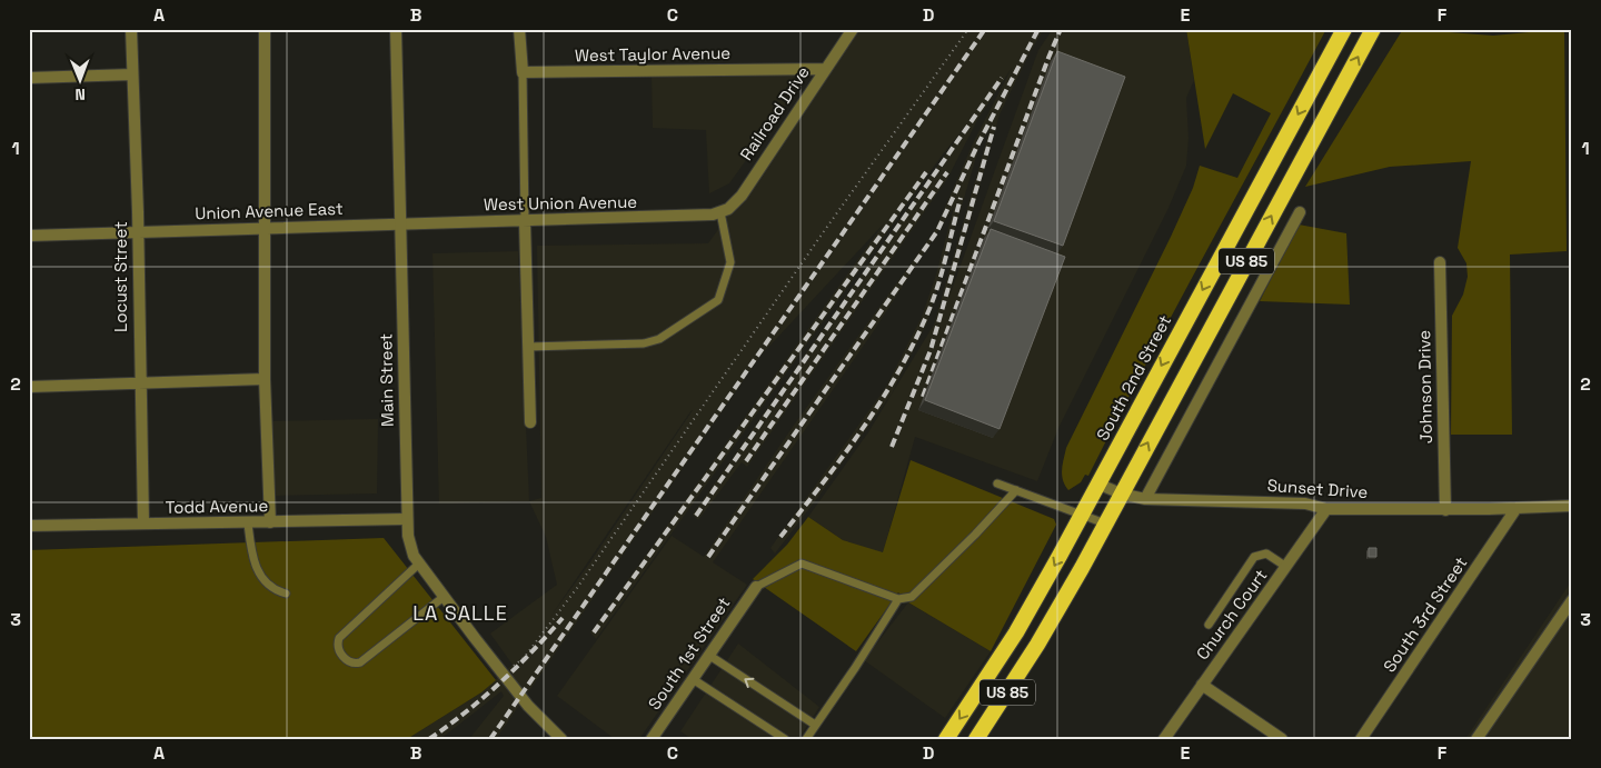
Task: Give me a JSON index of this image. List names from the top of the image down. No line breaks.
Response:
{"streets":{"highway":["US 85","South 2nd Street"],"street":["West Taylor Avenue","Railroad Drive","West Union Avenue","Union Avenue East","Locust Street","Main Street","Johnson Drive","Sunset Drive","Todd Avenue","Church Court","South 3rd Street","South 1st Street"]},"crossings":[["West Taylor Avenue","Railroad Drive"],["Railroad Drive","West Union Avenue"],["West Union Avenue","Union Avenue East"],["West Union Avenue","Main Street"],["Union Avenue East","Locust Street"],["Union Avenue East","Main Street"],["US 85","Sunset Drive"],["Locust Street","Todd Avenue"],["South 2nd Street","Sunset Drive"],["Main Street","Todd Avenue"],["Johnson Drive","Sunset Drive"],["Sunset Drive","Church Court"],["Sunset Drive","South 3rd Street"]],"districts":["LA SALLE"],"north":"bottom","grid":{"columns":["A","B","C","D","E","F"],"rows":["1","2","3"]}}
